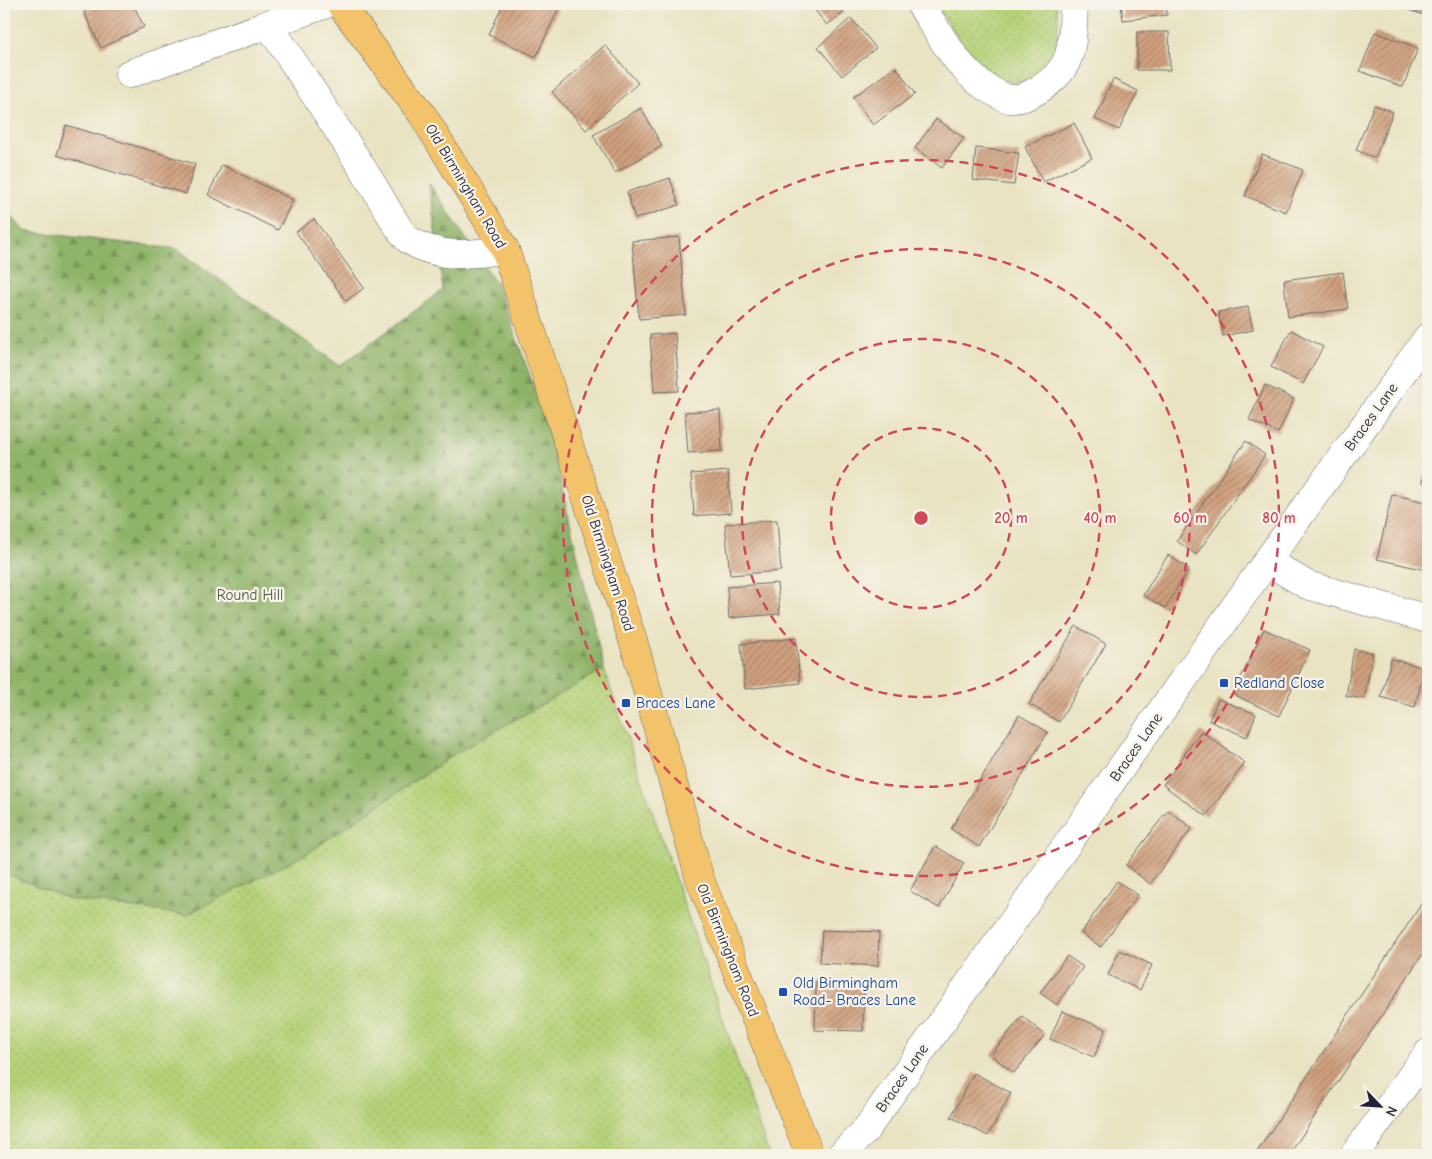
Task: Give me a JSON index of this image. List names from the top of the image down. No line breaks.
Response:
{"streets":{"main road":["Old Birmingham Road"],"street":["Braces Lane"]},"parks":["Round Hill"],"places":{"transit":["Redland Close","Braces Lane","Old Birmingham Road- Braces Lane"]},"north":"bottom right","rings":["20 m","40 m","60 m","80 m"]}
